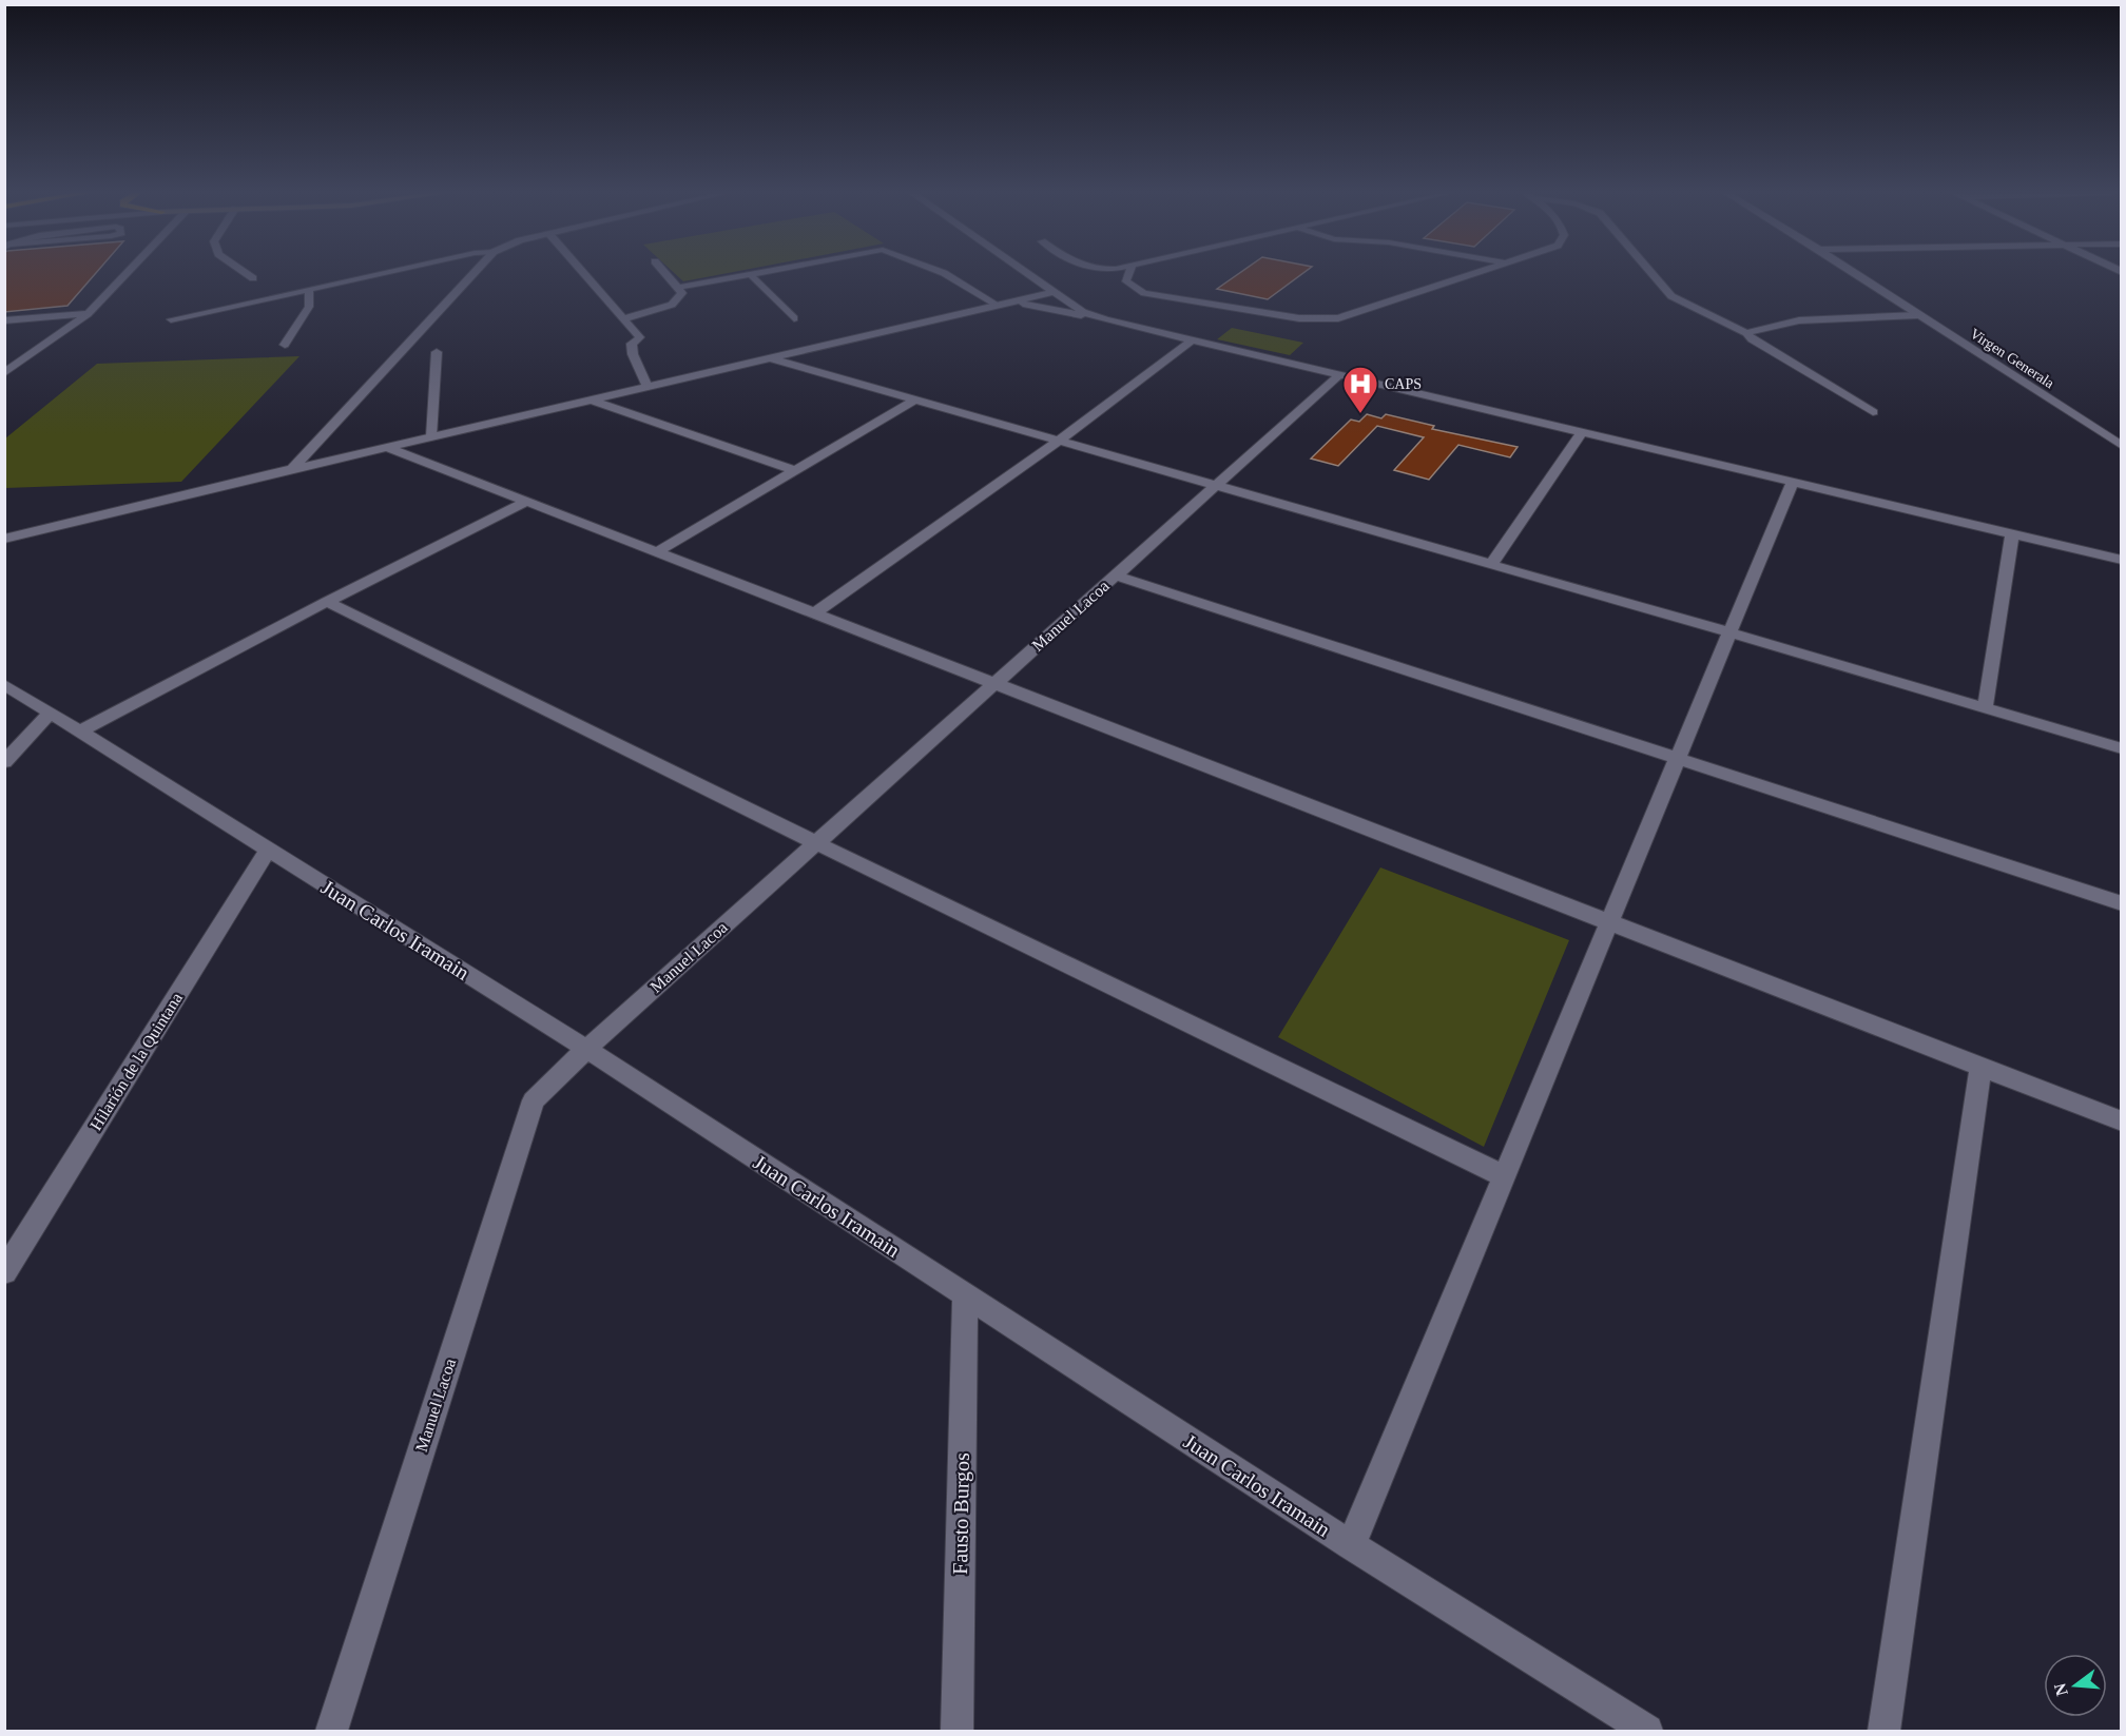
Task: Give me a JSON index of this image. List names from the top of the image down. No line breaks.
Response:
{"streets":{"street":["Virgen Generala","Manuel Lacoa","Juan Carlos Iramain","Hilarión de la Quintana","Fausto Burgos"]},"crossings":[["Manuel Lacoa","Juan Carlos Iramain"],["Juan Carlos Iramain","Hilarión de la Quintana"],["Juan Carlos Iramain","Fausto Burgos"]],"places":{"hospital":["CAPS"]},"north":"left"}
